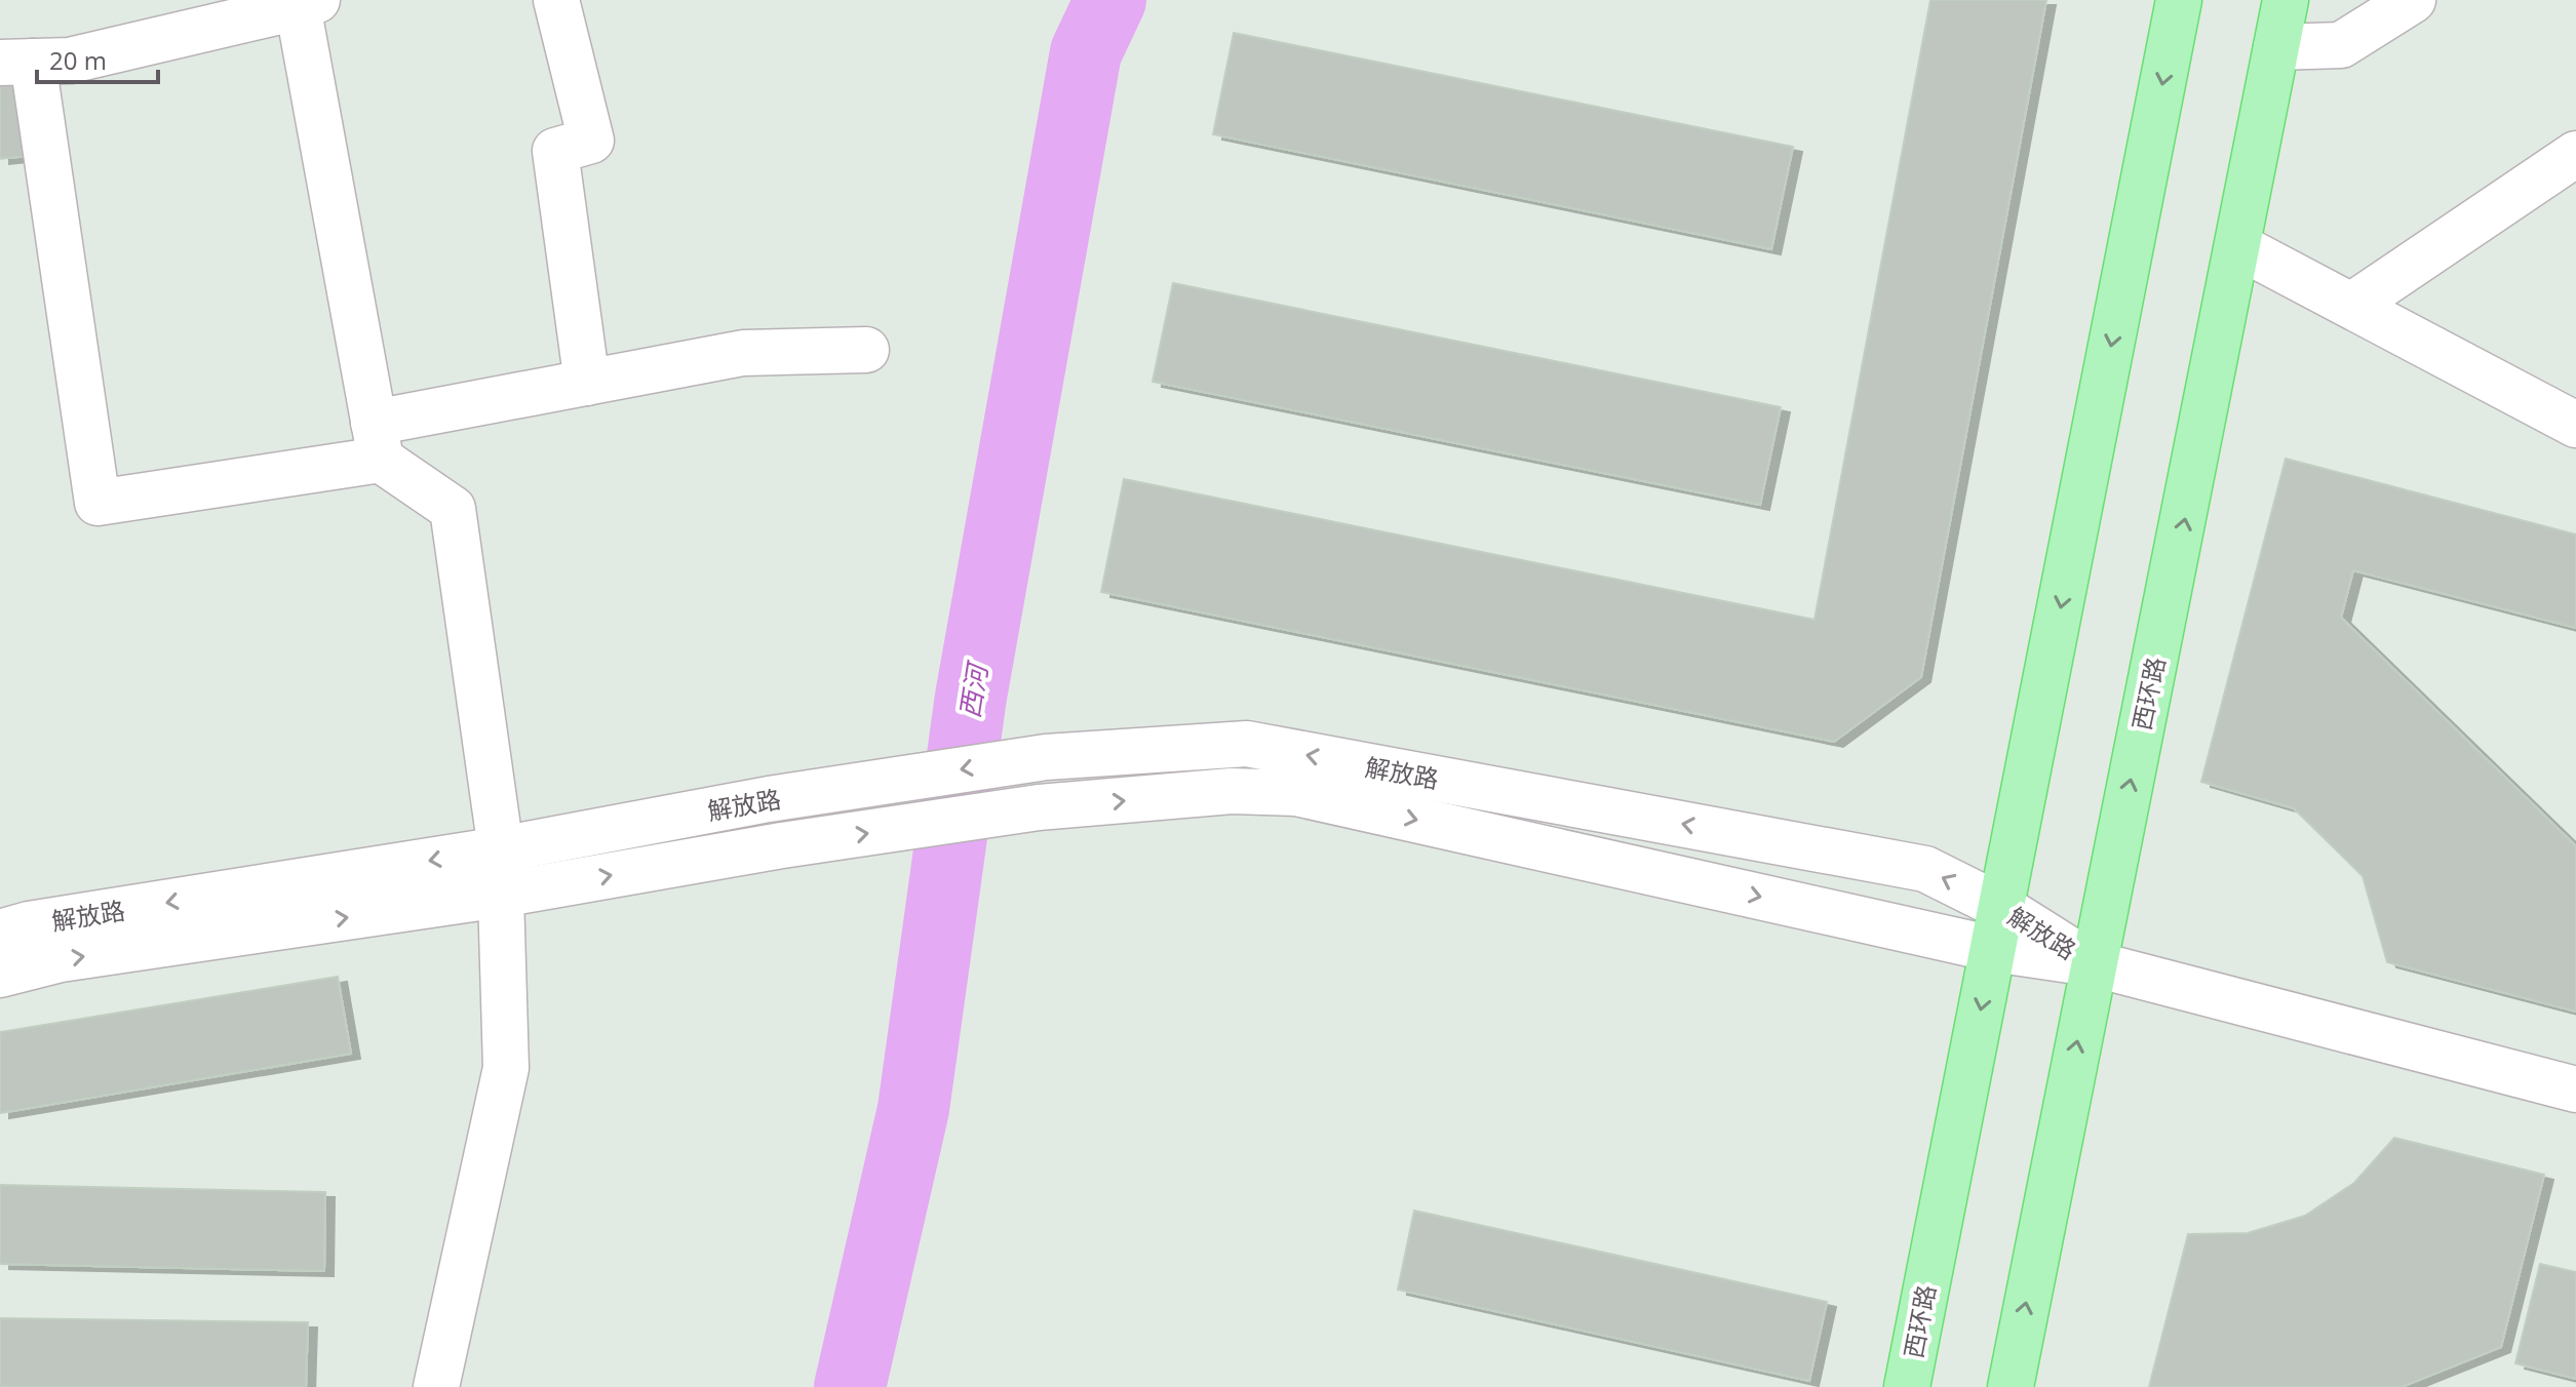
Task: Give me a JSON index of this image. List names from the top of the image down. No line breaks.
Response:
{"streets":{"main road":["西环路"],"street":["解放路"]},"crossings":[["西环路","解放路"]],"water":["西河"],"scale_bar":"20 m"}
